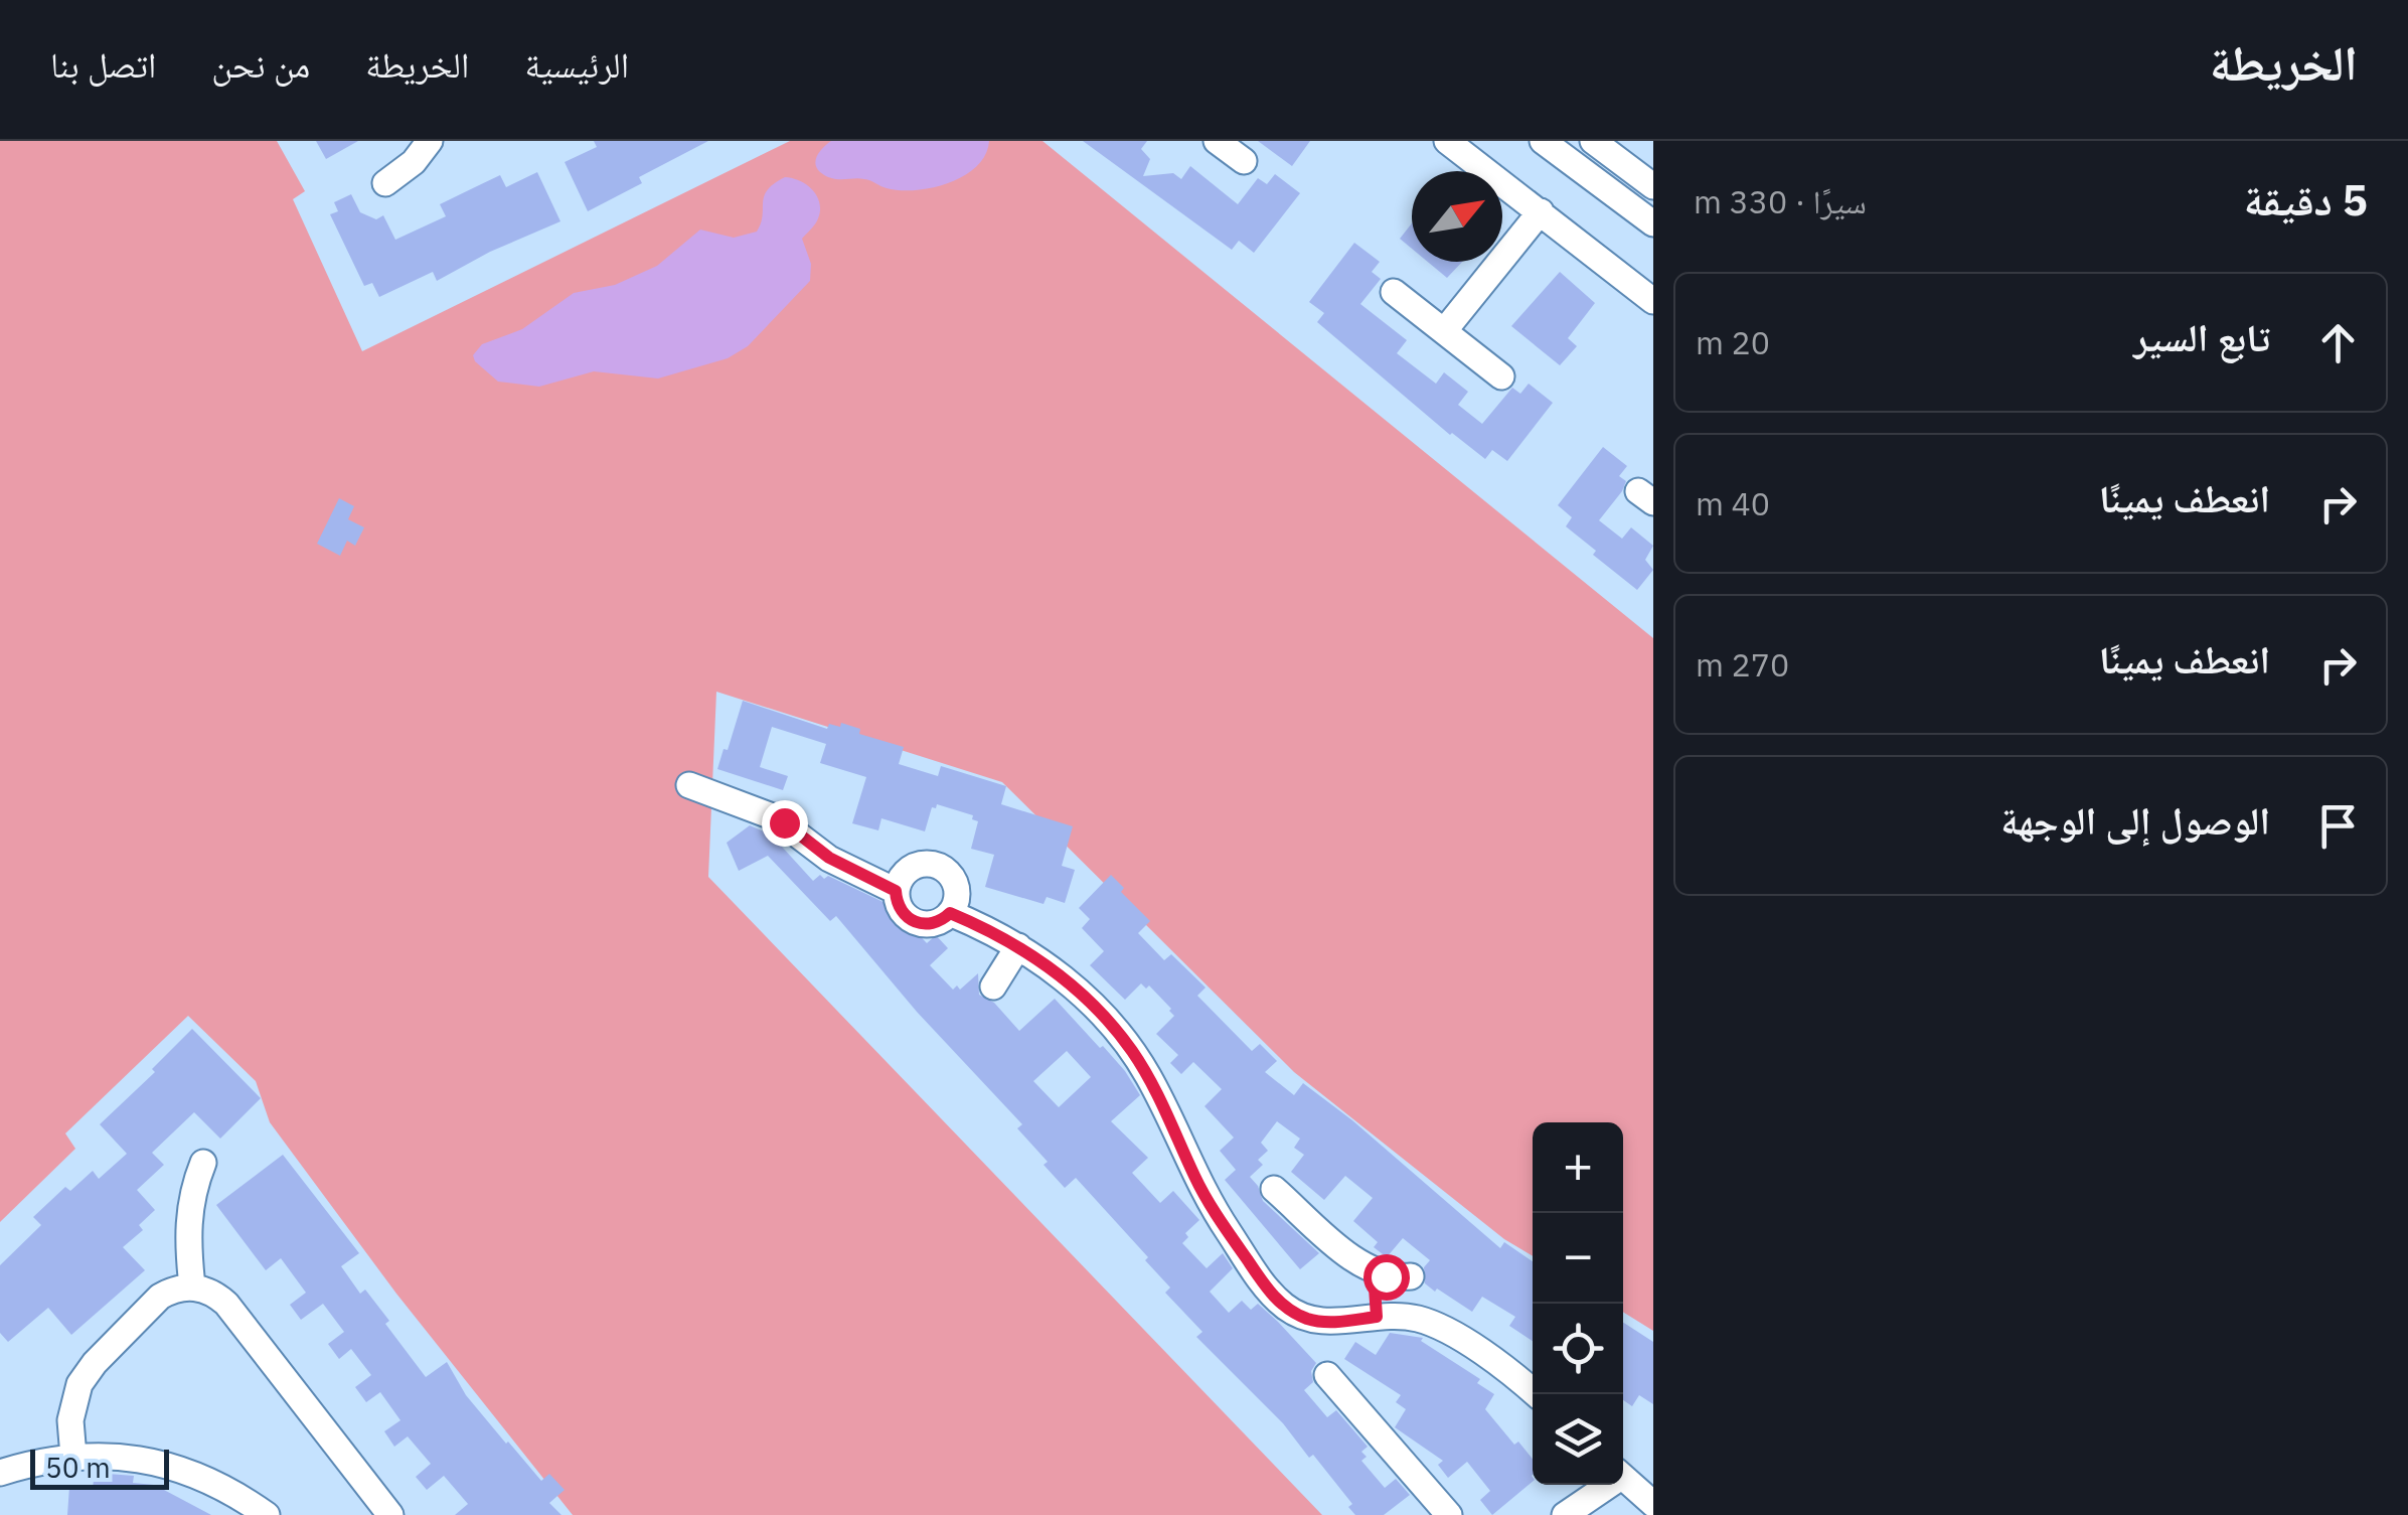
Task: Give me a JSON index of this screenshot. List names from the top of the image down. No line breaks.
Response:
{"scale_bar":"50 m","north":"top right","page":{"header":"الخريطة","nav":["الرئيسية","الخريطة","من نحن","اتصل بنا"],"heading":["5 دقيقة","سيرًا · 330 m"],"list":[["تابع السير","20 m"],["انعطف يمينًا","40 m"],["انعطف يمينًا","270 m"],"الوصول إلى الوجهة"],"map_buttons":["+","−"],"scale":"50 m"}}
